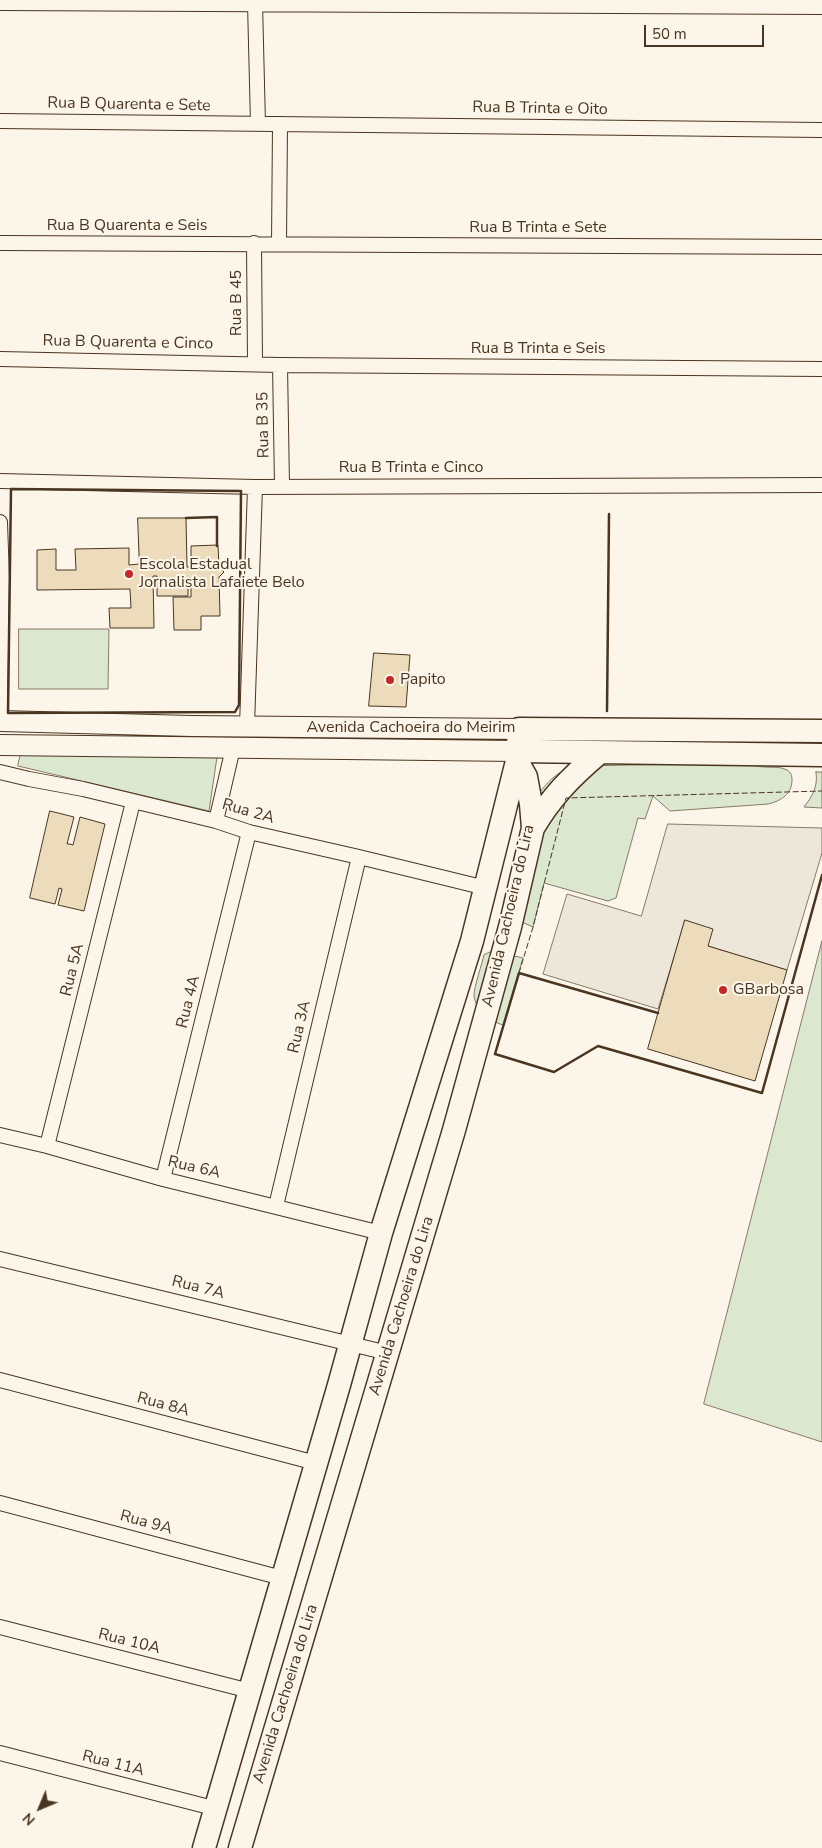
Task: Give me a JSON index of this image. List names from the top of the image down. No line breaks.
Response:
{"streets":{"main road":["Avenida Cachoeira do Meirim","Avenida Cachoeira do Lira"],"street":["Rua B Quarenta e Sete","Rua B Trinta e Oito","Rua B Quarenta e Seis","Rua B Trinta e Sete","Rua B 45","Rua B Quarenta e Cinco","Rua B Trinta e Seis","Rua B 35","Rua B Trinta e Cinco","Rua 2A","Rua 5A","Rua 4A","Rua 3A","Rua 6A","Rua 7A","Rua 8A","Rua 9A","Rua 10A","Rua 11A"]},"crossings":[["Rua B Quarenta e Sete","Rua B Trinta e Oito"],["Rua B Quarenta e Seis","Rua B Trinta e Sete"],["Rua B Quarenta e Seis","Rua B 45"],["Rua B Trinta e Sete","Rua B 45"],["Rua B 45","Rua B Quarenta e Cinco"],["Rua B 45","Rua B Trinta e Seis"],["Rua B Quarenta e Cinco","Rua B Trinta e Seis"],["Rua B Trinta e Seis","Rua B 35"],["Rua B 35","Rua B Trinta e Cinco"],["Avenida Cachoeira do Meirim","Avenida Cachoeira do Lira"],["Rua 2A","Avenida Cachoeira do Lira"],["Rua 2A","Rua 5A"],["Rua 2A","Rua 4A"],["Rua 2A","Rua 3A"],["Avenida Cachoeira do Lira","Rua 6A"],["Avenida Cachoeira do Lira","Rua 7A"],["Avenida Cachoeira do Lira","Rua 8A"],["Avenida Cachoeira do Lira","Rua 9A"],["Avenida Cachoeira do Lira","Rua 10A"],["Avenida Cachoeira do Lira","Rua 11A"],["Rua 5A","Rua 6A"],["Rua 4A","Rua 6A"],["Rua 3A","Rua 6A"]],"places":["Escola Estadual Jornalista Lafaiete Belo","Papito","GBarbosa"],"scale_bar":"50 m","north":"bottom left"}
